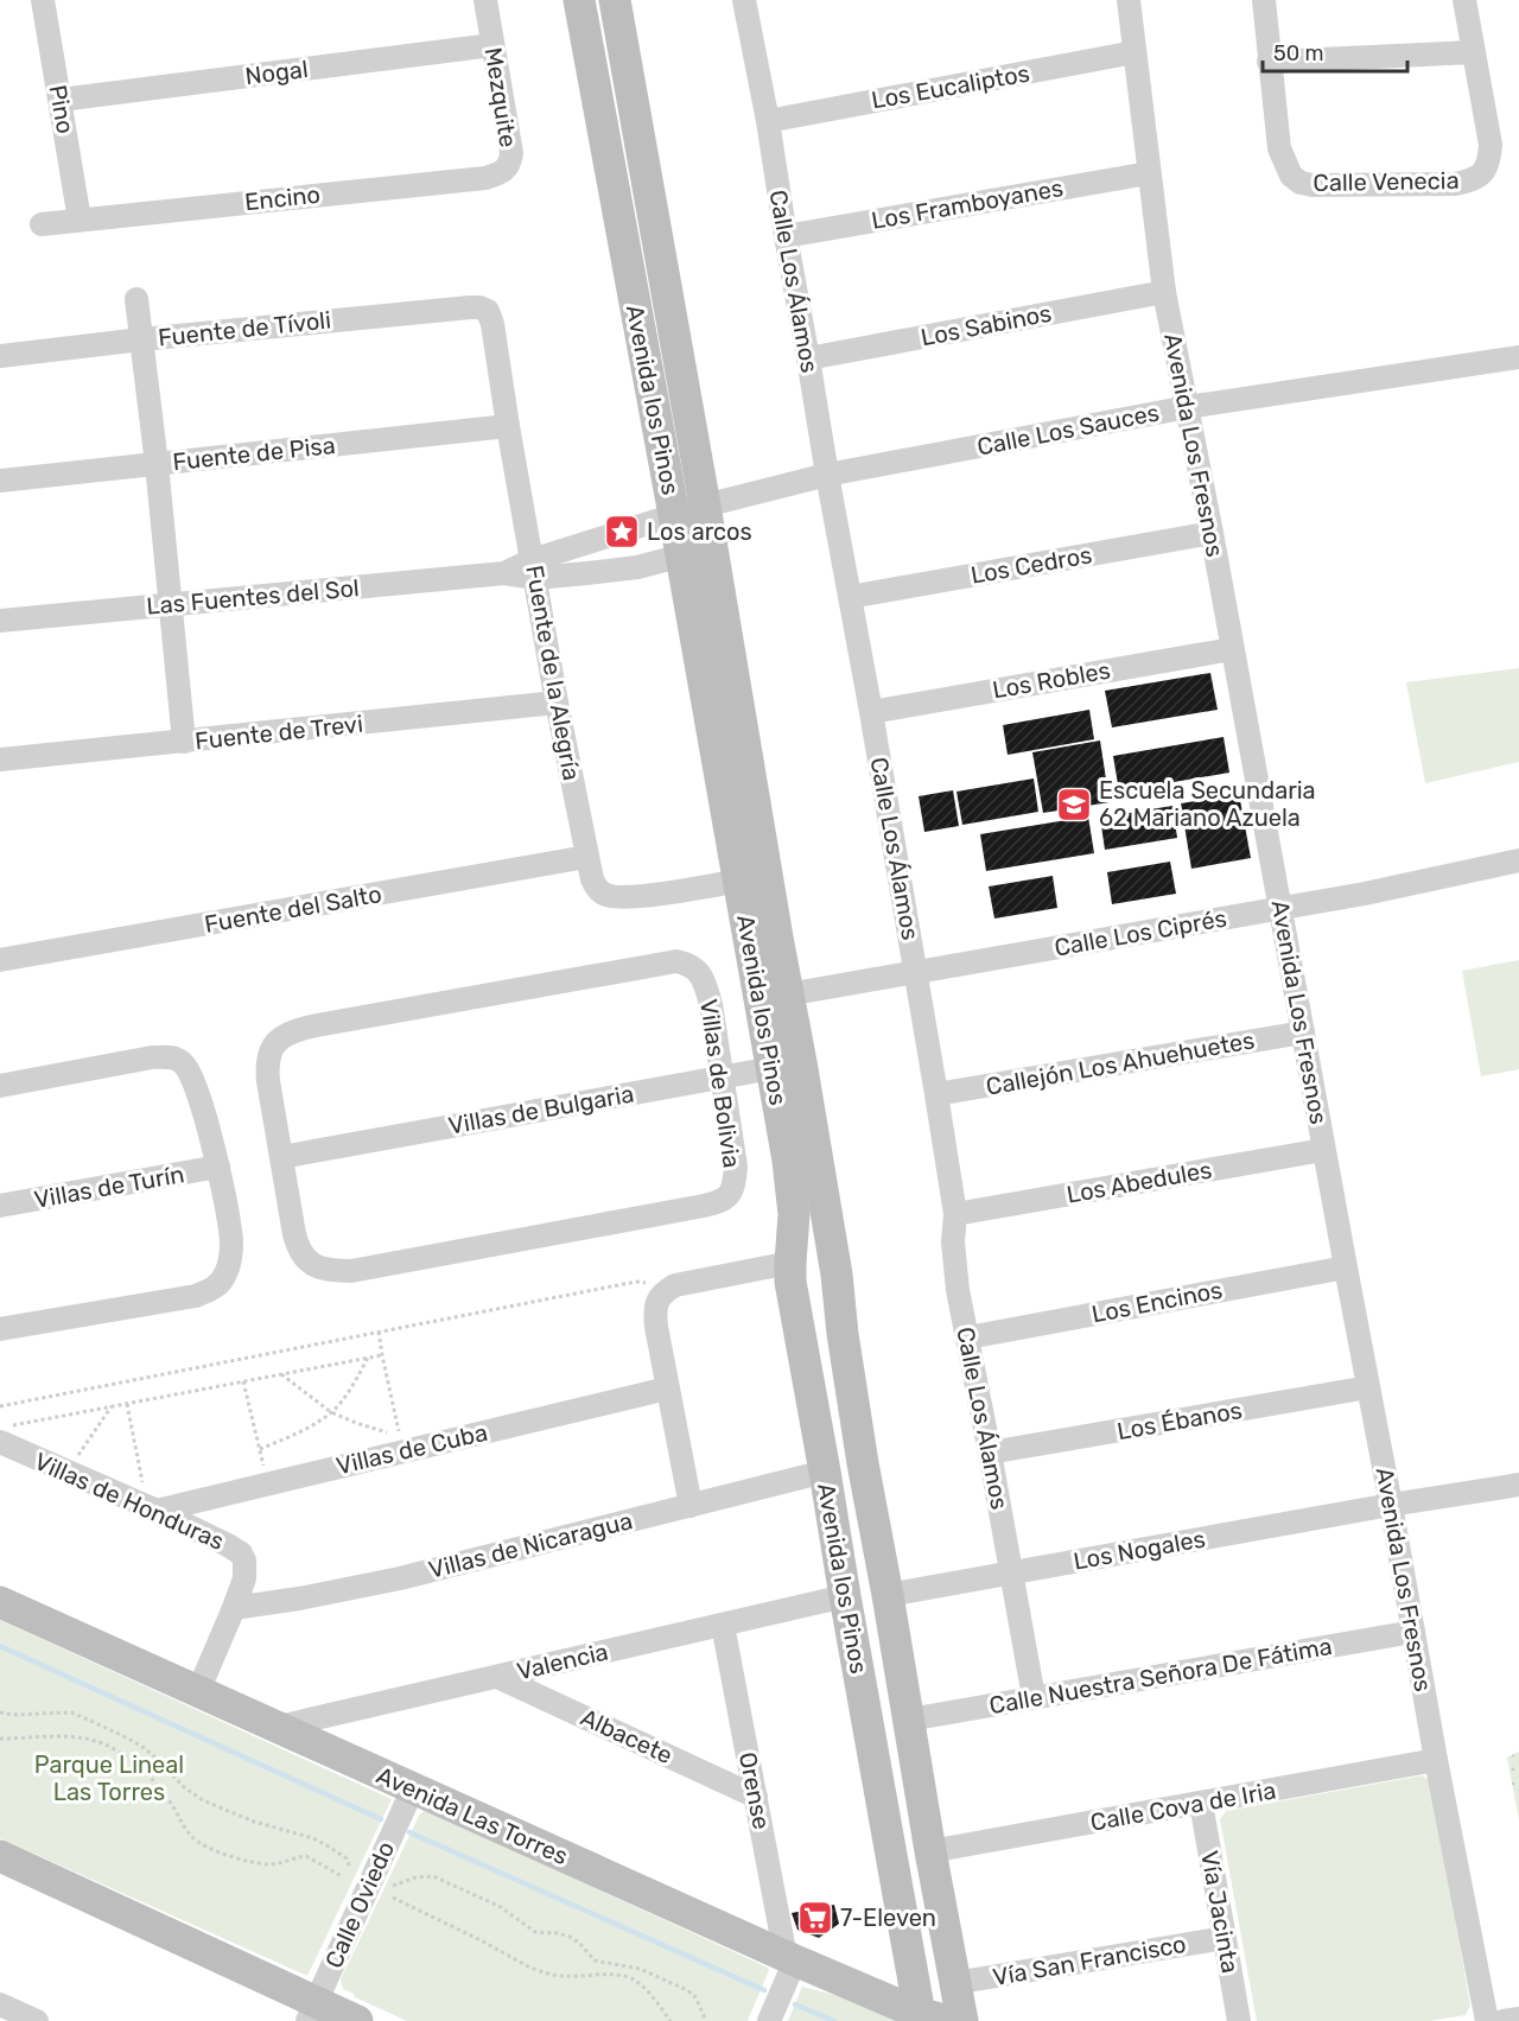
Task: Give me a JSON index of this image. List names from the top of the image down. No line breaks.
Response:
{"streets":{"street":["Nogal","Los Eucaliptos","Mezquite","Pino","Calle Venecia","Encino","Los Framboyanes","Calle Los Álamos","Los Sabinos","Fuente de Tívoli","Avenida los Pinos","Calle Los Sauces","Avenida Los Fresnos","Fuente de Pisa","Los Cedros","Las Fuentes del Sol","Fuente de la Alegría","Los Robles","Fuente de Trevi","Fuente del Salto","Calle Los Ciprés","Callejón Los Ahuehuetes","Villas de Bolivia","Villas de Bulgaria","Los Abedules","Villas de Turín","Los Encinos","Los Ébanos","Villas de Cuba","Villas de Honduras","Villas de Nicaragua","Los Nogales","Valencia","Calle Nuestra Señora De Fátima","Albacete","Orense","Calle Cova de Iria","Avenida Las Torres","Calle Oviedo","Vía Jacinta","Vía San Francisco"]},"crossings":[["Nogal","Mezquite"],["Nogal","Pino"],["Los Eucaliptos","Calle Los Álamos"],["Los Eucaliptos","Avenida Los Fresnos"],["Mezquite","Encino"],["Pino","Encino"],["Los Framboyanes","Calle Los Álamos"],["Los Framboyanes","Avenida Los Fresnos"],["Calle Los Álamos","Los Sabinos"],["Calle Los Álamos","Calle Los Sauces"],["Calle Los Álamos","Los Cedros"],["Calle Los Álamos","Los Robles"],["Calle Los Álamos","Calle Los Ciprés"],["Calle Los Álamos","Callejón Los Ahuehuetes"],["Calle Los Álamos","Los Abedules"],["Calle Los Álamos","Los Encinos"],["Calle Los Álamos","Los Ébanos"],["Calle Los Álamos","Los Nogales"],["Calle Los Álamos","Calle Nuestra Señora De Fátima"],["Los Sabinos","Avenida Los Fresnos"],["Fuente de Tívoli","Fuente de la Alegría"],["Avenida los Pinos","Calle Los Sauces"],["Avenida los Pinos","Las Fuentes del Sol"],["Avenida los Pinos","Fuente de la Alegría"],["Avenida los Pinos","Calle Los Ciprés"],["Avenida los Pinos","Villas de Bulgaria"],["Avenida los Pinos","Villas de Nicaragua"],["Avenida los Pinos","Los Nogales"],["Avenida los Pinos","Valencia"],["Avenida los Pinos","Calle Nuestra Señora De Fátima"],["Avenida los Pinos","Calle Cova de Iria"],["Avenida los Pinos","Avenida Las Torres"],["Avenida los Pinos","Vía San Francisco"],["Calle Los Sauces","Avenida Los Fresnos"],["Calle Los Sauces","Las Fuentes del Sol"],["Avenida Los Fresnos","Los Cedros"],["Avenida Los Fresnos","Los Robles"],["Avenida Los Fresnos","Calle Los Ciprés"],["Avenida Los Fresnos","Callejón Los Ahuehuetes"],["Avenida Los Fresnos","Los Abedules"],["Avenida Los Fresnos","Los Encinos"],["Avenida Los Fresnos","Los Ébanos"],["Avenida Los Fresnos","Los Nogales"],["Avenida Los Fresnos","Calle Nuestra Señora De Fátima"],["Avenida Los Fresnos","Calle Cova de Iria"],["Fuente de Pisa","Fuente de la Alegría"],["Las Fuentes del Sol","Fuente de la Alegría"],["Fuente de la Alegría","Fuente de Trevi"],["Fuente de la Alegría","Fuente del Salto"],["Villas de Bolivia","Villas de Bulgaria"],["Villas de Cuba","Villas de Honduras"],["Villas de Honduras","Villas de Nicaragua"],["Villas de Honduras","Avenida Las Torres"],["Valencia","Albacete"],["Valencia","Orense"],["Valencia","Avenida Las Torres"],["Albacete","Orense"],["Orense","Avenida Las Torres"],["Calle Cova de Iria","Vía Jacinta"],["Avenida Las Torres","Calle Oviedo"],["Vía Jacinta","Vía San Francisco"]],"parks":["Parque Lineal Las Torres"],"places":{"place":["Los arcos"],"school or university":["Escuela Secundaria 62 Mariano Azuela"],"supermarket":["7-Eleven"]},"scale_bar":"50 m"}
